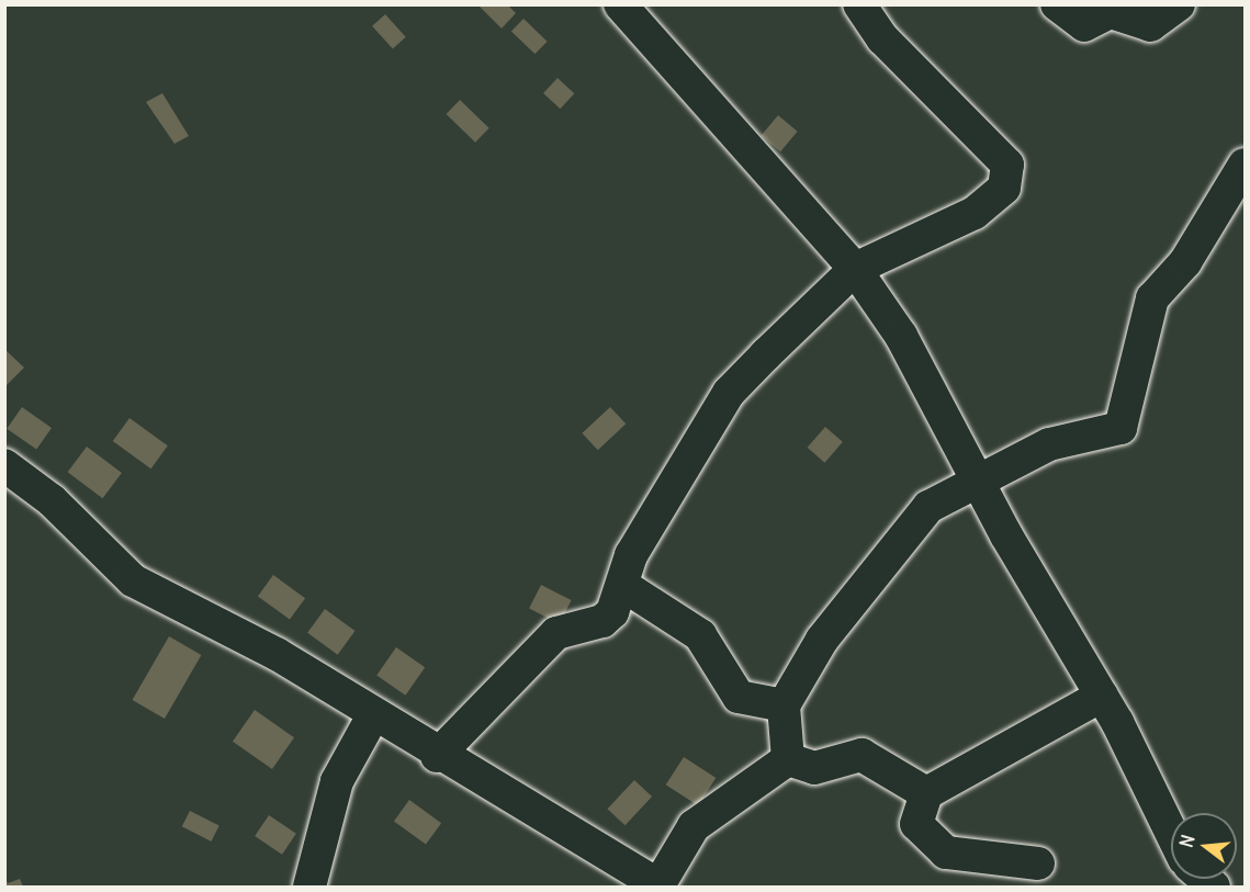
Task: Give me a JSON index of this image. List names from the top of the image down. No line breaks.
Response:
{"north":"left"}
